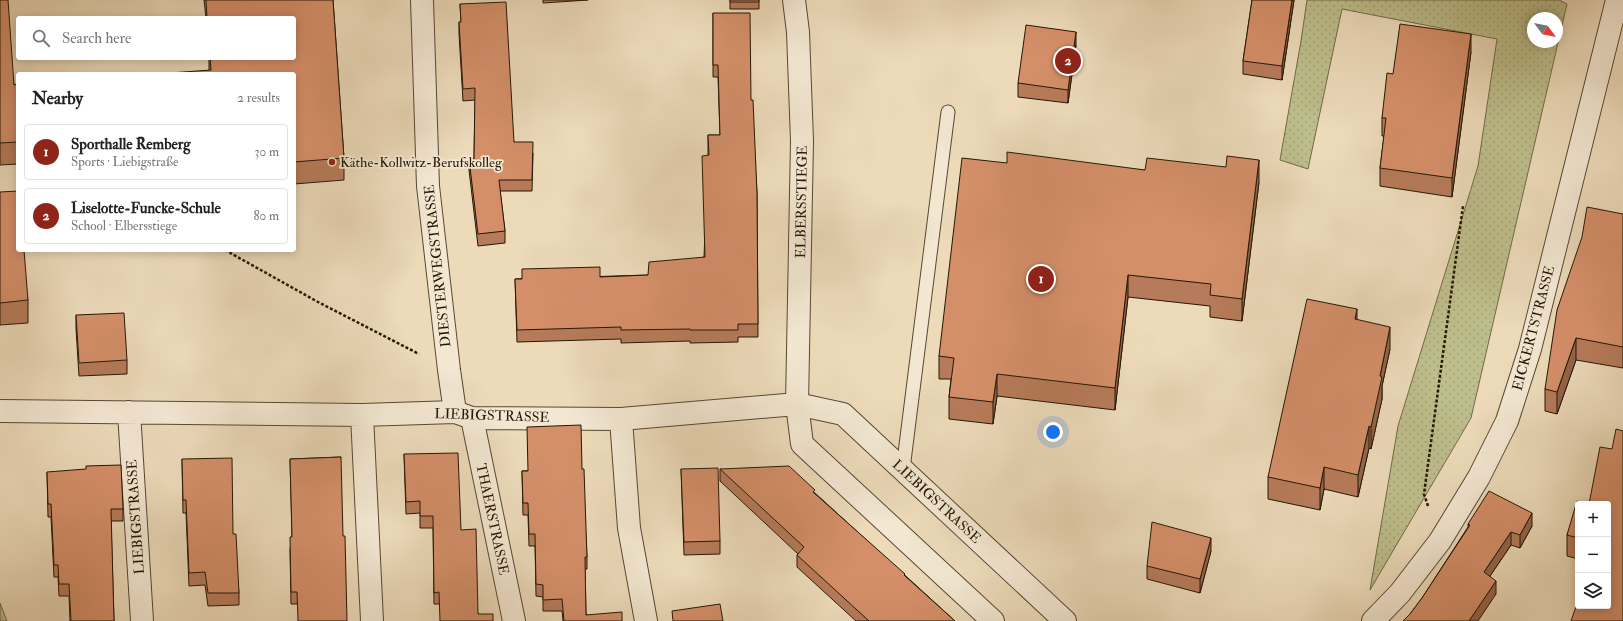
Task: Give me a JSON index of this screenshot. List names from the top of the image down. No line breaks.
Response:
{"streets":{"street":["ELBERSSTIEGE","DIESTERWEGSTRASSE","EICKERTSTRASSE","LIEBIGSTRASSE","THAERSTRASSE"]},"crossings":[["ELBERSSTIEGE","LIEBIGSTRASSE"],["DIESTERWEGSTRASSE","LIEBIGSTRASSE"],["DIESTERWEGSTRASSE","THAERSTRASSE"],["LIEBIGSTRASSE","THAERSTRASSE"]],"places":["Käthe-Kollwitz-Berufskolleg"],"north":"bottom right","page":{"search":"Search here","pins":["2","1"],"heading":["Nearby","2 results"],"list":[{"mark":"1","name":"Sporthalle Remberg","note":"Sports · Liebigstraße","value":"30 m"},{"mark":"2","name":"Liselotte-Funcke-Schule","note":"School · Elbersstiege","value":"80 m"}],"map_buttons":["+","−"]}}
